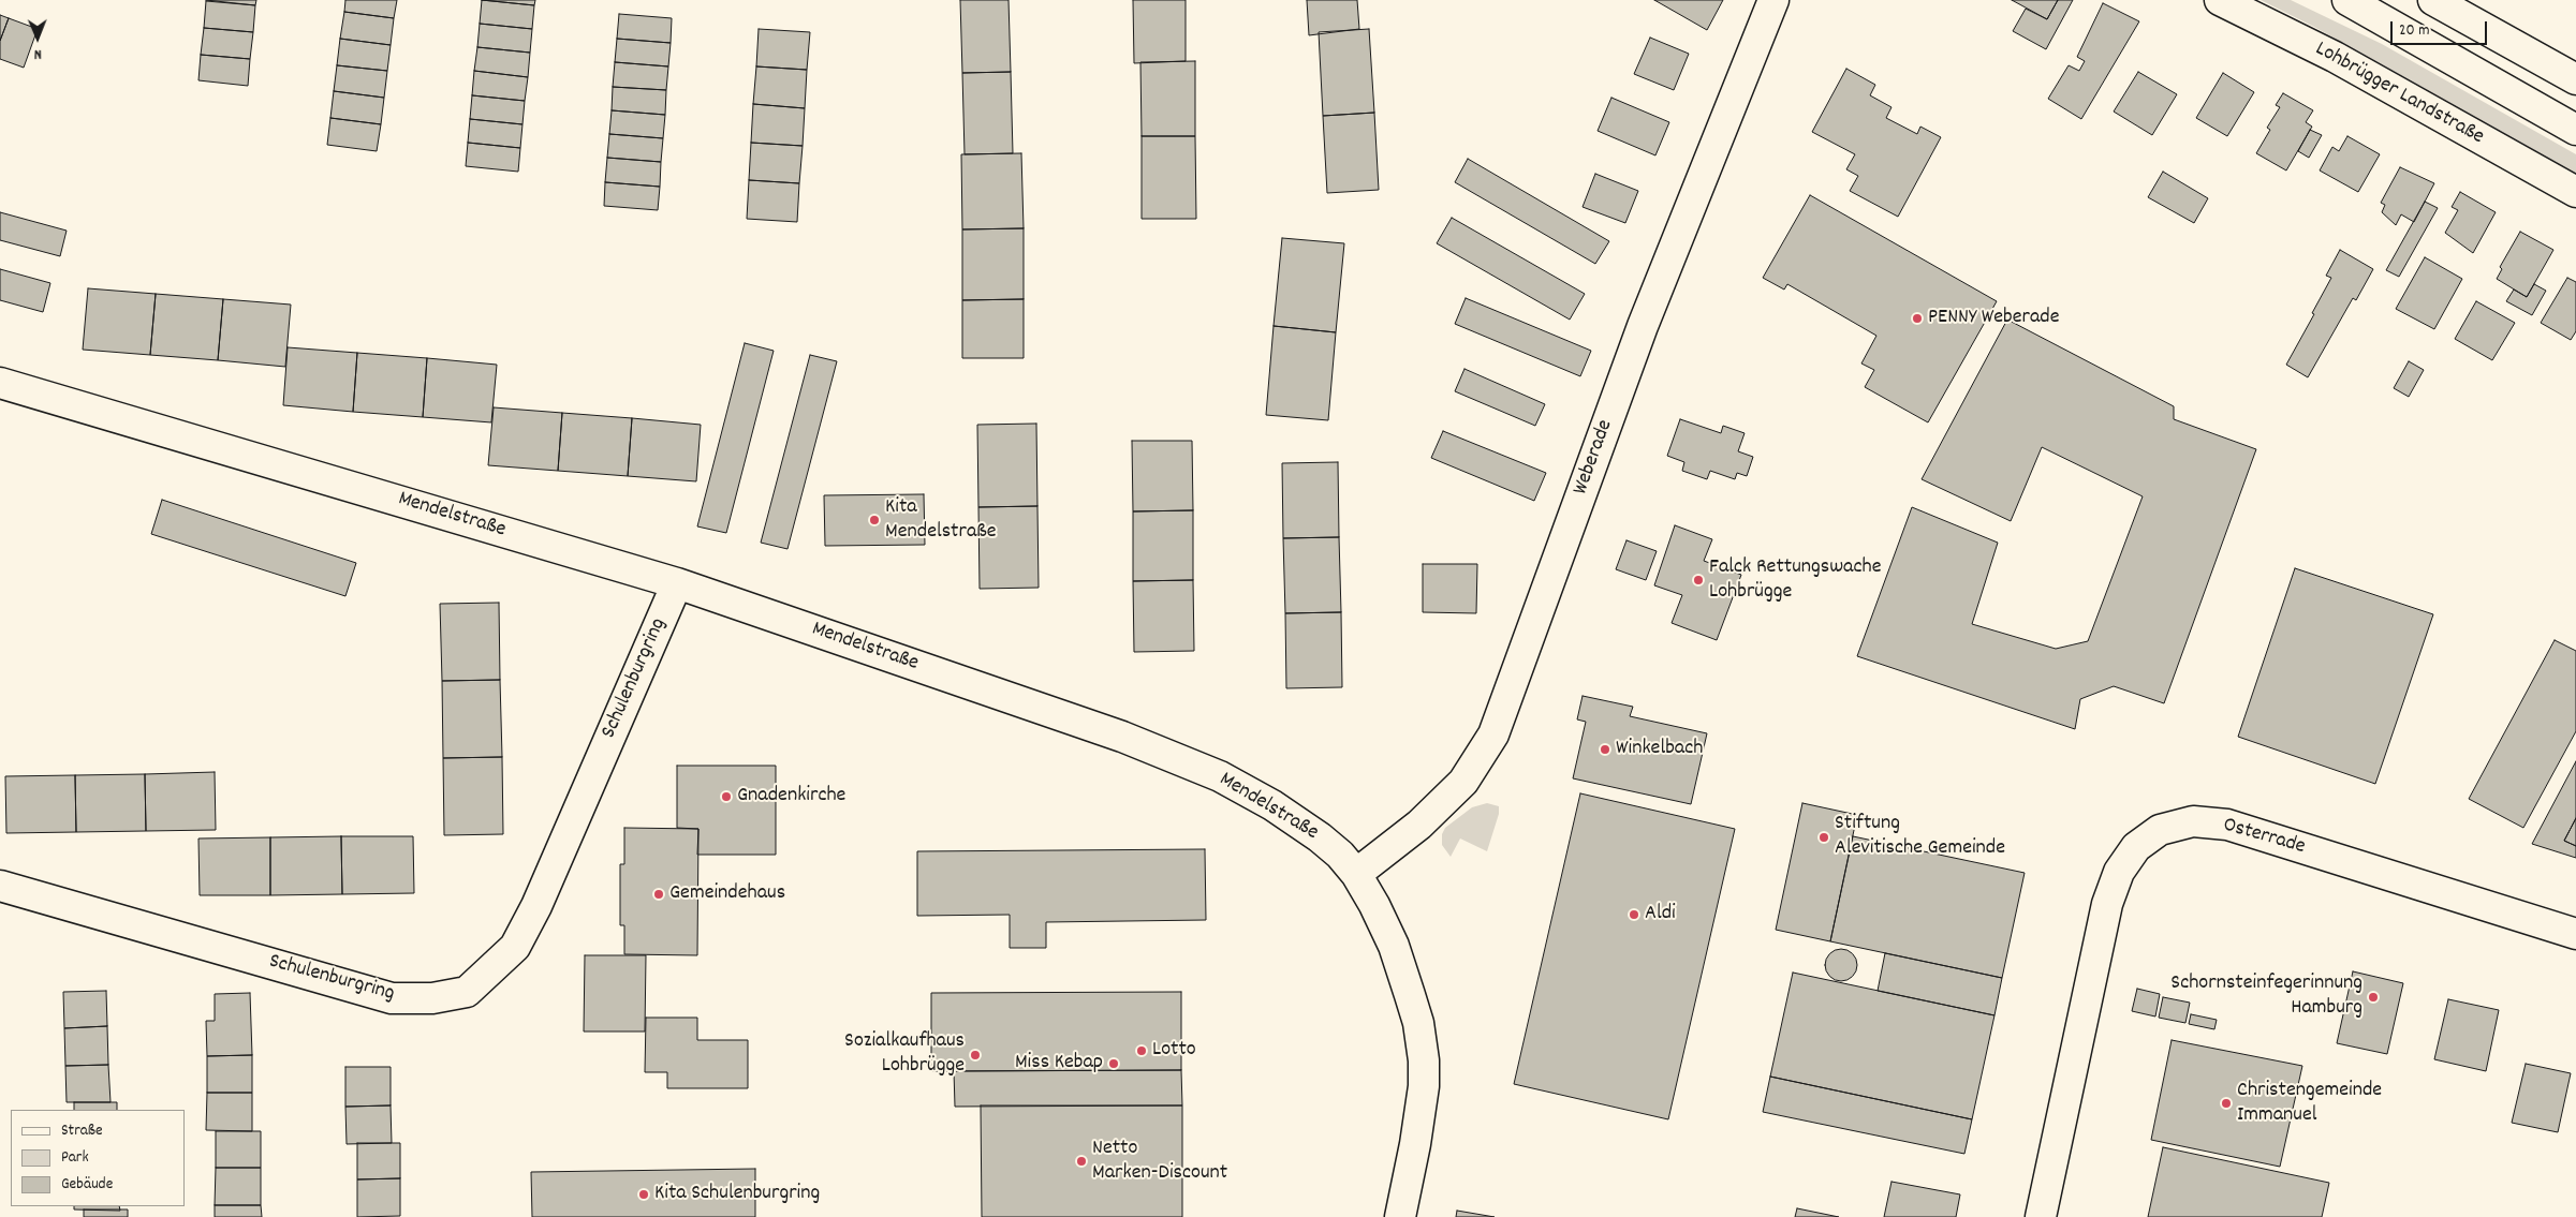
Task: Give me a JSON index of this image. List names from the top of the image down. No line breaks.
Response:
{"streets":{"street":["Lohbrügger Landstraße","Weberade","Mendelstraße","Schulenburgring","Osterrade"]},"crossings":[["Weberade","Mendelstraße"],["Mendelstraße","Schulenburgring"]],"places":["PENNY Weberade","Kita Mendelstraße","Falck Rettungswache Lohbrügge","Winkelbach","Gnadenkirche","Stiftung Alevitische Gemeinde","Gemeindehaus","Aldi","Schornsteinfegerinnung Hamburg","Lotto","Sozialkaufhaus Lohbrügge","Miss Kebap","Christengemeinde Immanuel","Netto Marken-Discount","Kita Schulenburgring"],"legend":["Straße","Park","Gebäude"],"scale_bar":"20 m","north":"bottom"}
